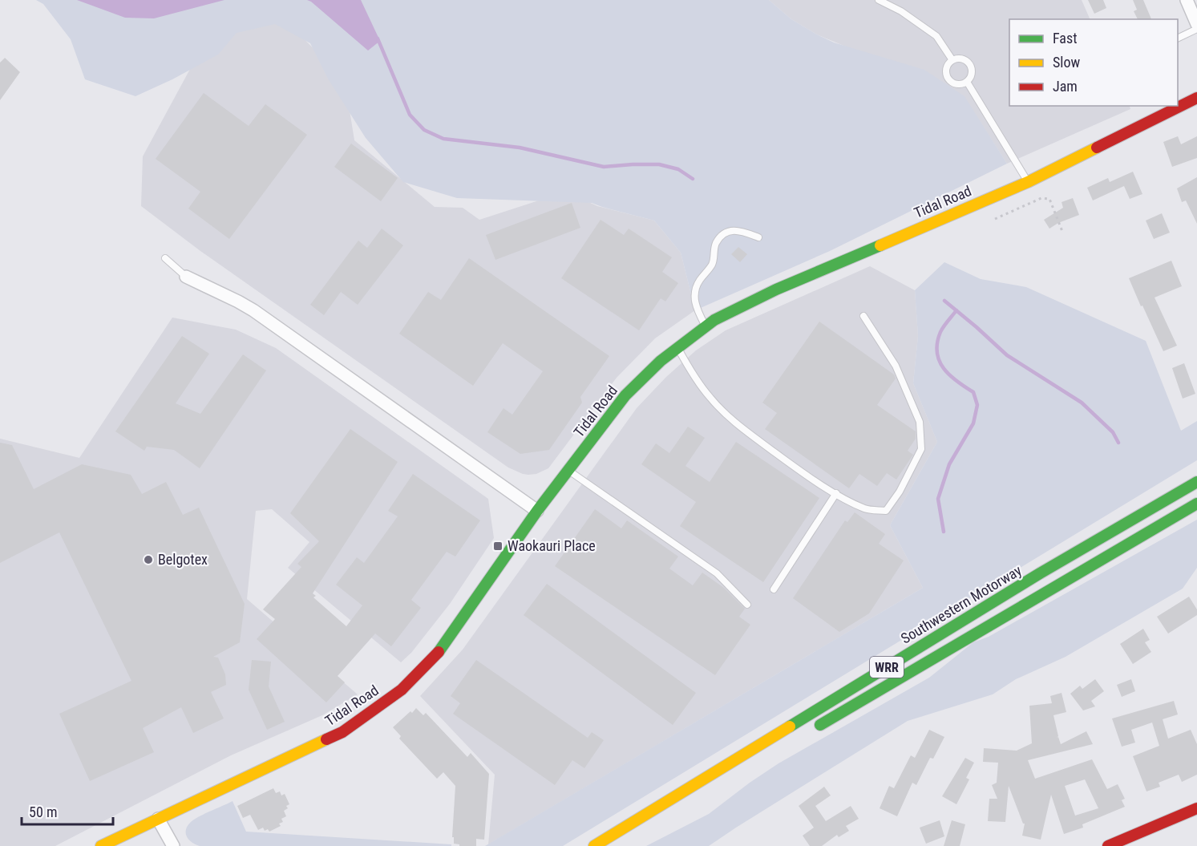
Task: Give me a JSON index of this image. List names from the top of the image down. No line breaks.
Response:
{"streets":{"main road":["Tidal Road","Southwestern Motorway","WRR"]},"places":{"transit":["Waokauri Place"],"other":["Belgotex"]},"legend":["Fast","Slow","Jam"],"scale_bar":"50 m"}
